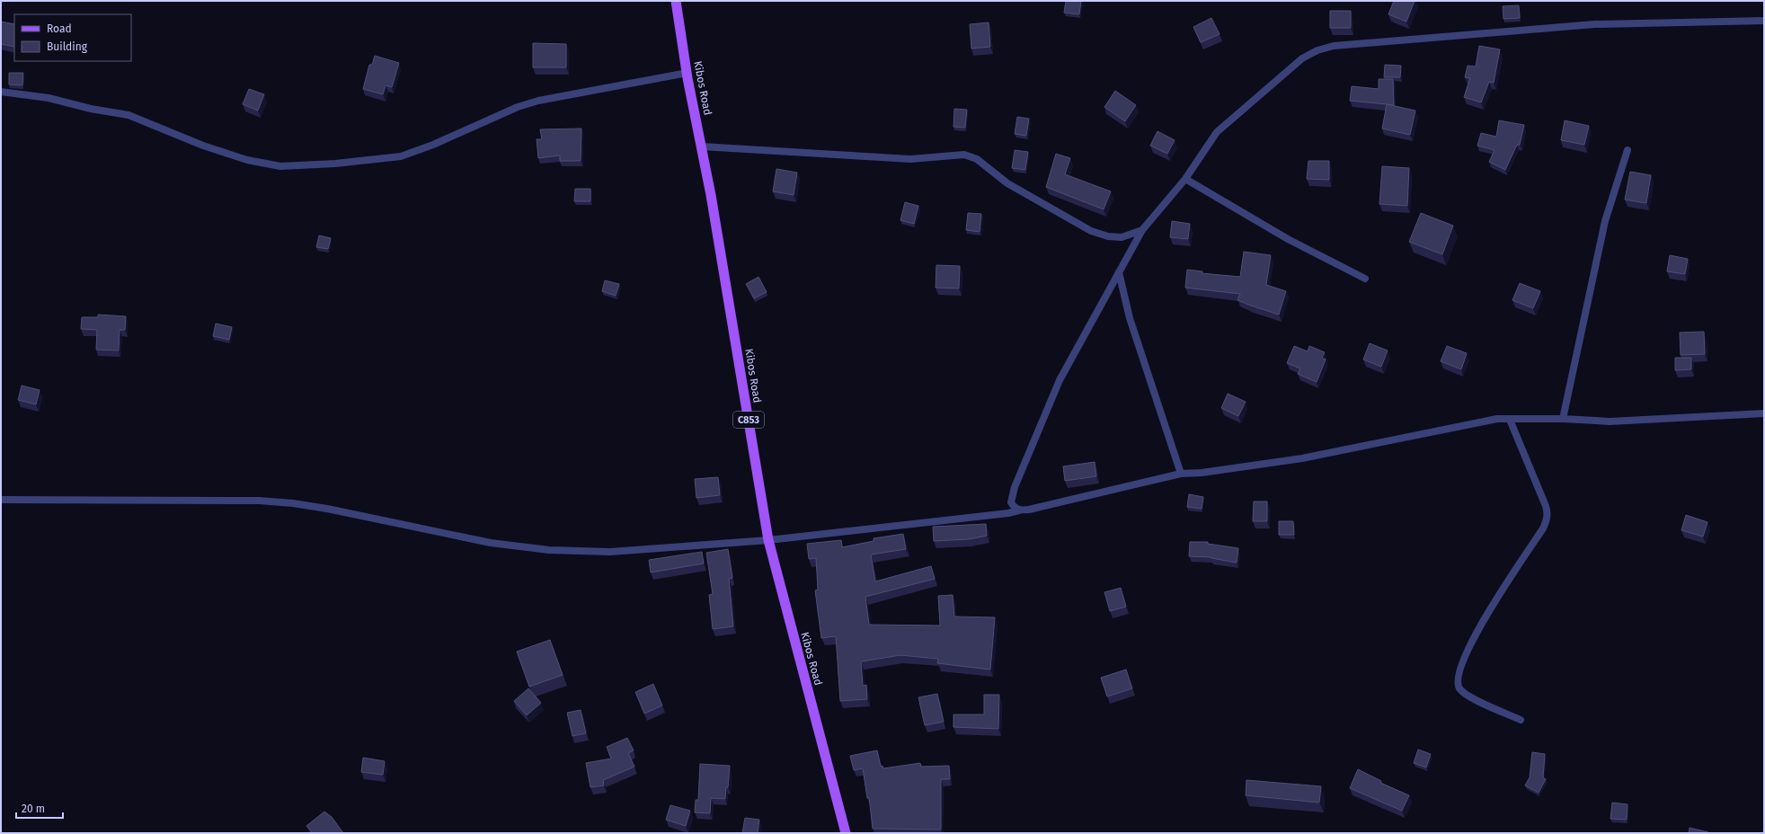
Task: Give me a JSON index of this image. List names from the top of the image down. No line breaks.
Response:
{"streets":{"main road":["Kibos Road","C853"]},"legend":["Road","Building"],"scale_bar":"20 m"}
